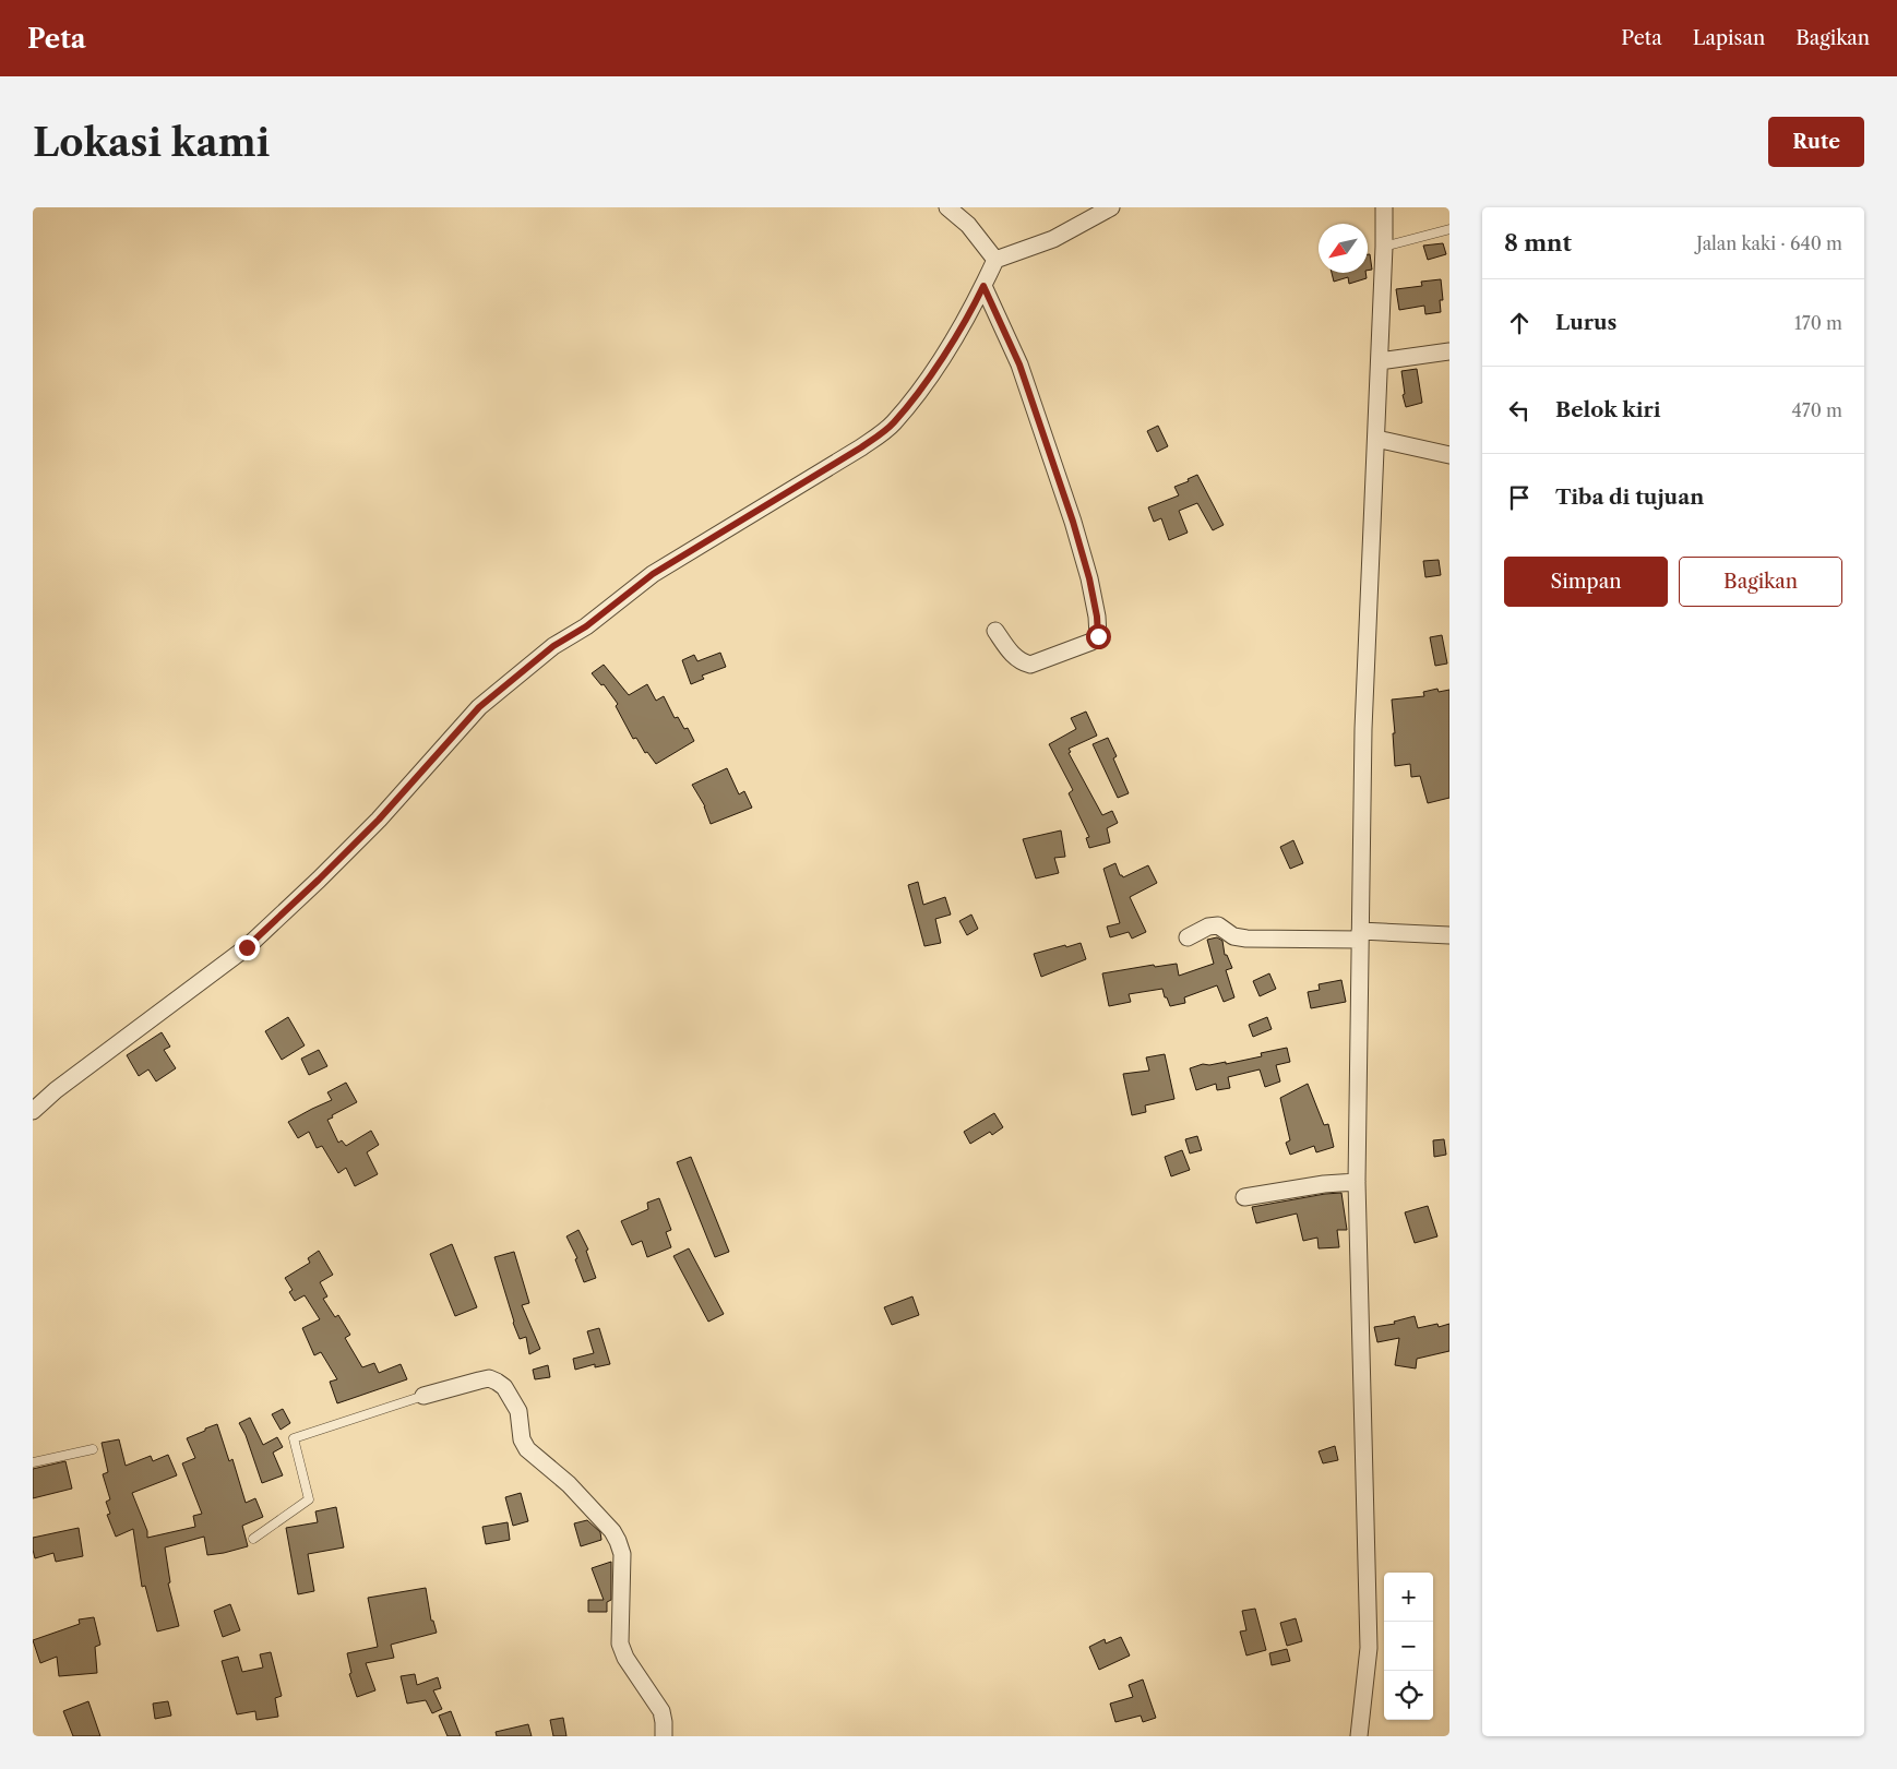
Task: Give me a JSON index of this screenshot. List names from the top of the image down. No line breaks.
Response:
{"north":"bottom left","page":{"header":"Peta","nav":["Peta","Lapisan","Bagikan"],"buttons":["Rute",["Simpan","Bagikan"]],"title":"Lokasi kami","heading":["8 mnt","Jalan kaki · 640 m"],"list":[["Lurus","170 m"],["Belok kiri","470 m"],"Tiba di tujuan"],"map_buttons":["+","−"]}}
